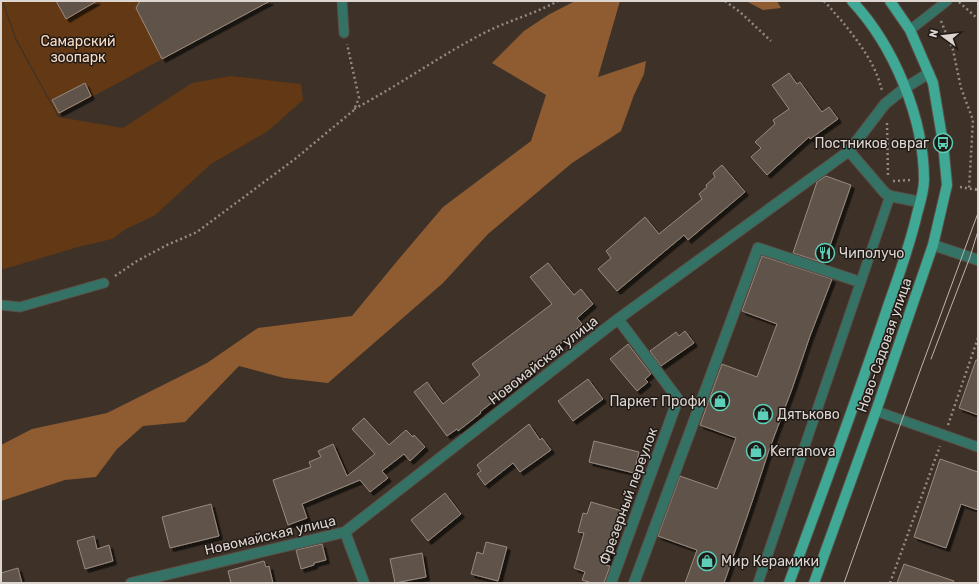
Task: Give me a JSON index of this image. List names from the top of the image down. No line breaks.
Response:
{"streets":{"main road":["Ново-Садовая улица"],"street":["Новомайская улица","Фрезерный переулок"]},"crossings":[["Ново-Садовая улица","Новомайская улица"],["Новомайская улица","Фрезерный переулок"]],"parks":["Самарский зоопарк"],"places":{"bus stop":["Постников овраг"],"restaurant":["Чиполучо"],"shop":["Паркет Профи","Дятьково","Kerranova","Мир Керамики"]},"north":"left"}
